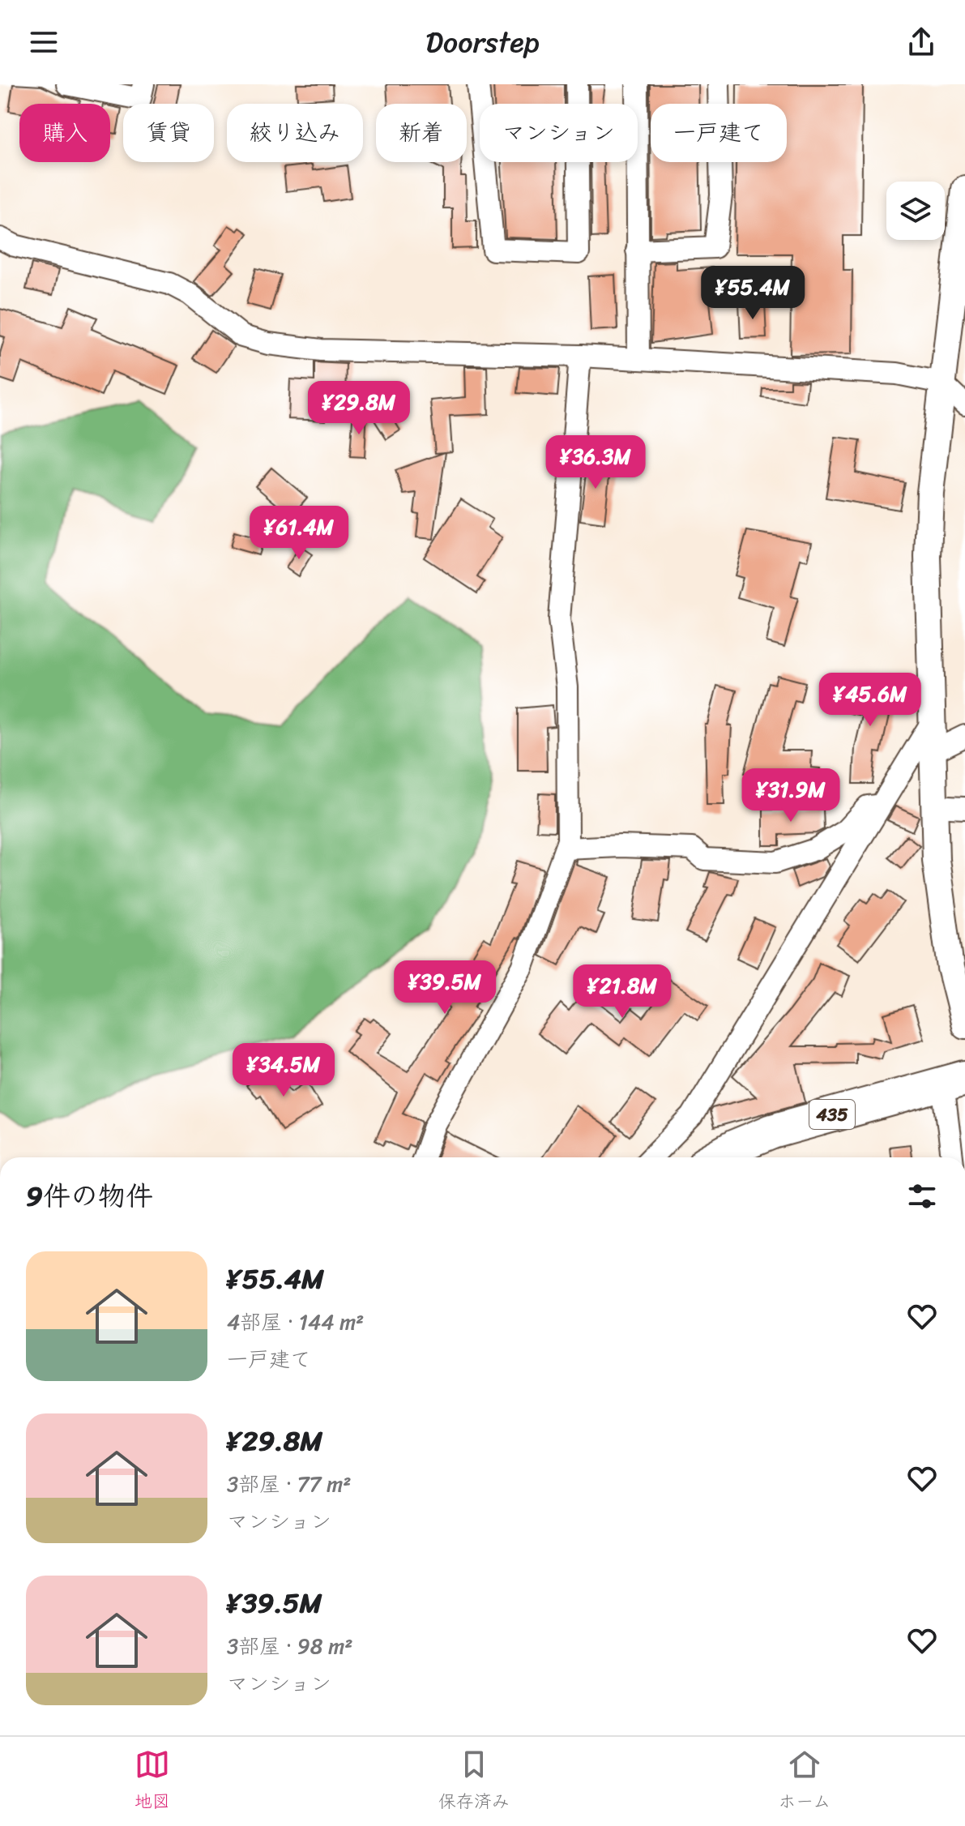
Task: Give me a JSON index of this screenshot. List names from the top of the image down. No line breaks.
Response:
{"streets":{"highway":["435"]},"page":{"header":"Doorstep","chip":["購入","賃貸","絞り込み","新着","マンション","一戸建て"],"price":["¥55.4M","¥29.8M","¥36.3M","¥61.4M","¥45.6M","¥31.9M","¥39.5M","¥21.8M","¥34.5M"],"heading":"9件の物件","list":[{"name":"¥55.4M","note":"4部屋 · 144 m² · 一戸建て"},{"name":"¥29.8M","note":"3部屋 · 77 m² · マンション"},{"name":"¥39.5M","note":"3部屋 · 98 m² · マンション"}],"tabs":["地図","保存済み","ホーム"]}}
